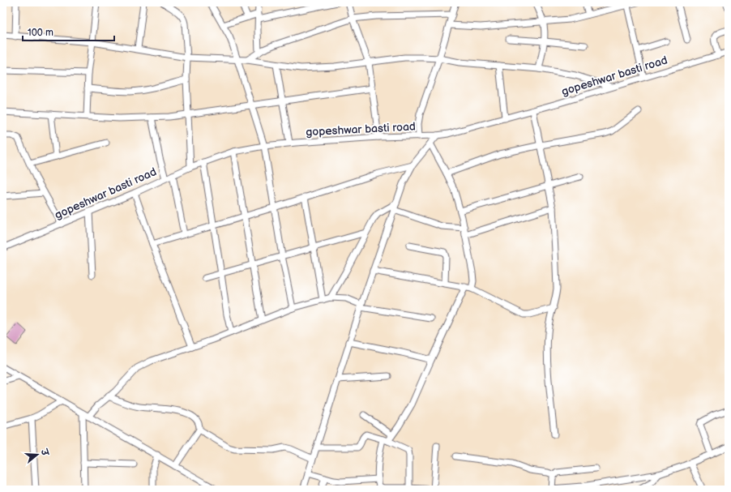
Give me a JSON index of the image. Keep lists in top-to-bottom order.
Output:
{
  "streets": {
    "street": ["gopeshwar basti road"]
  },
  "scale_bar": "100 m",
  "north": "right"
}
